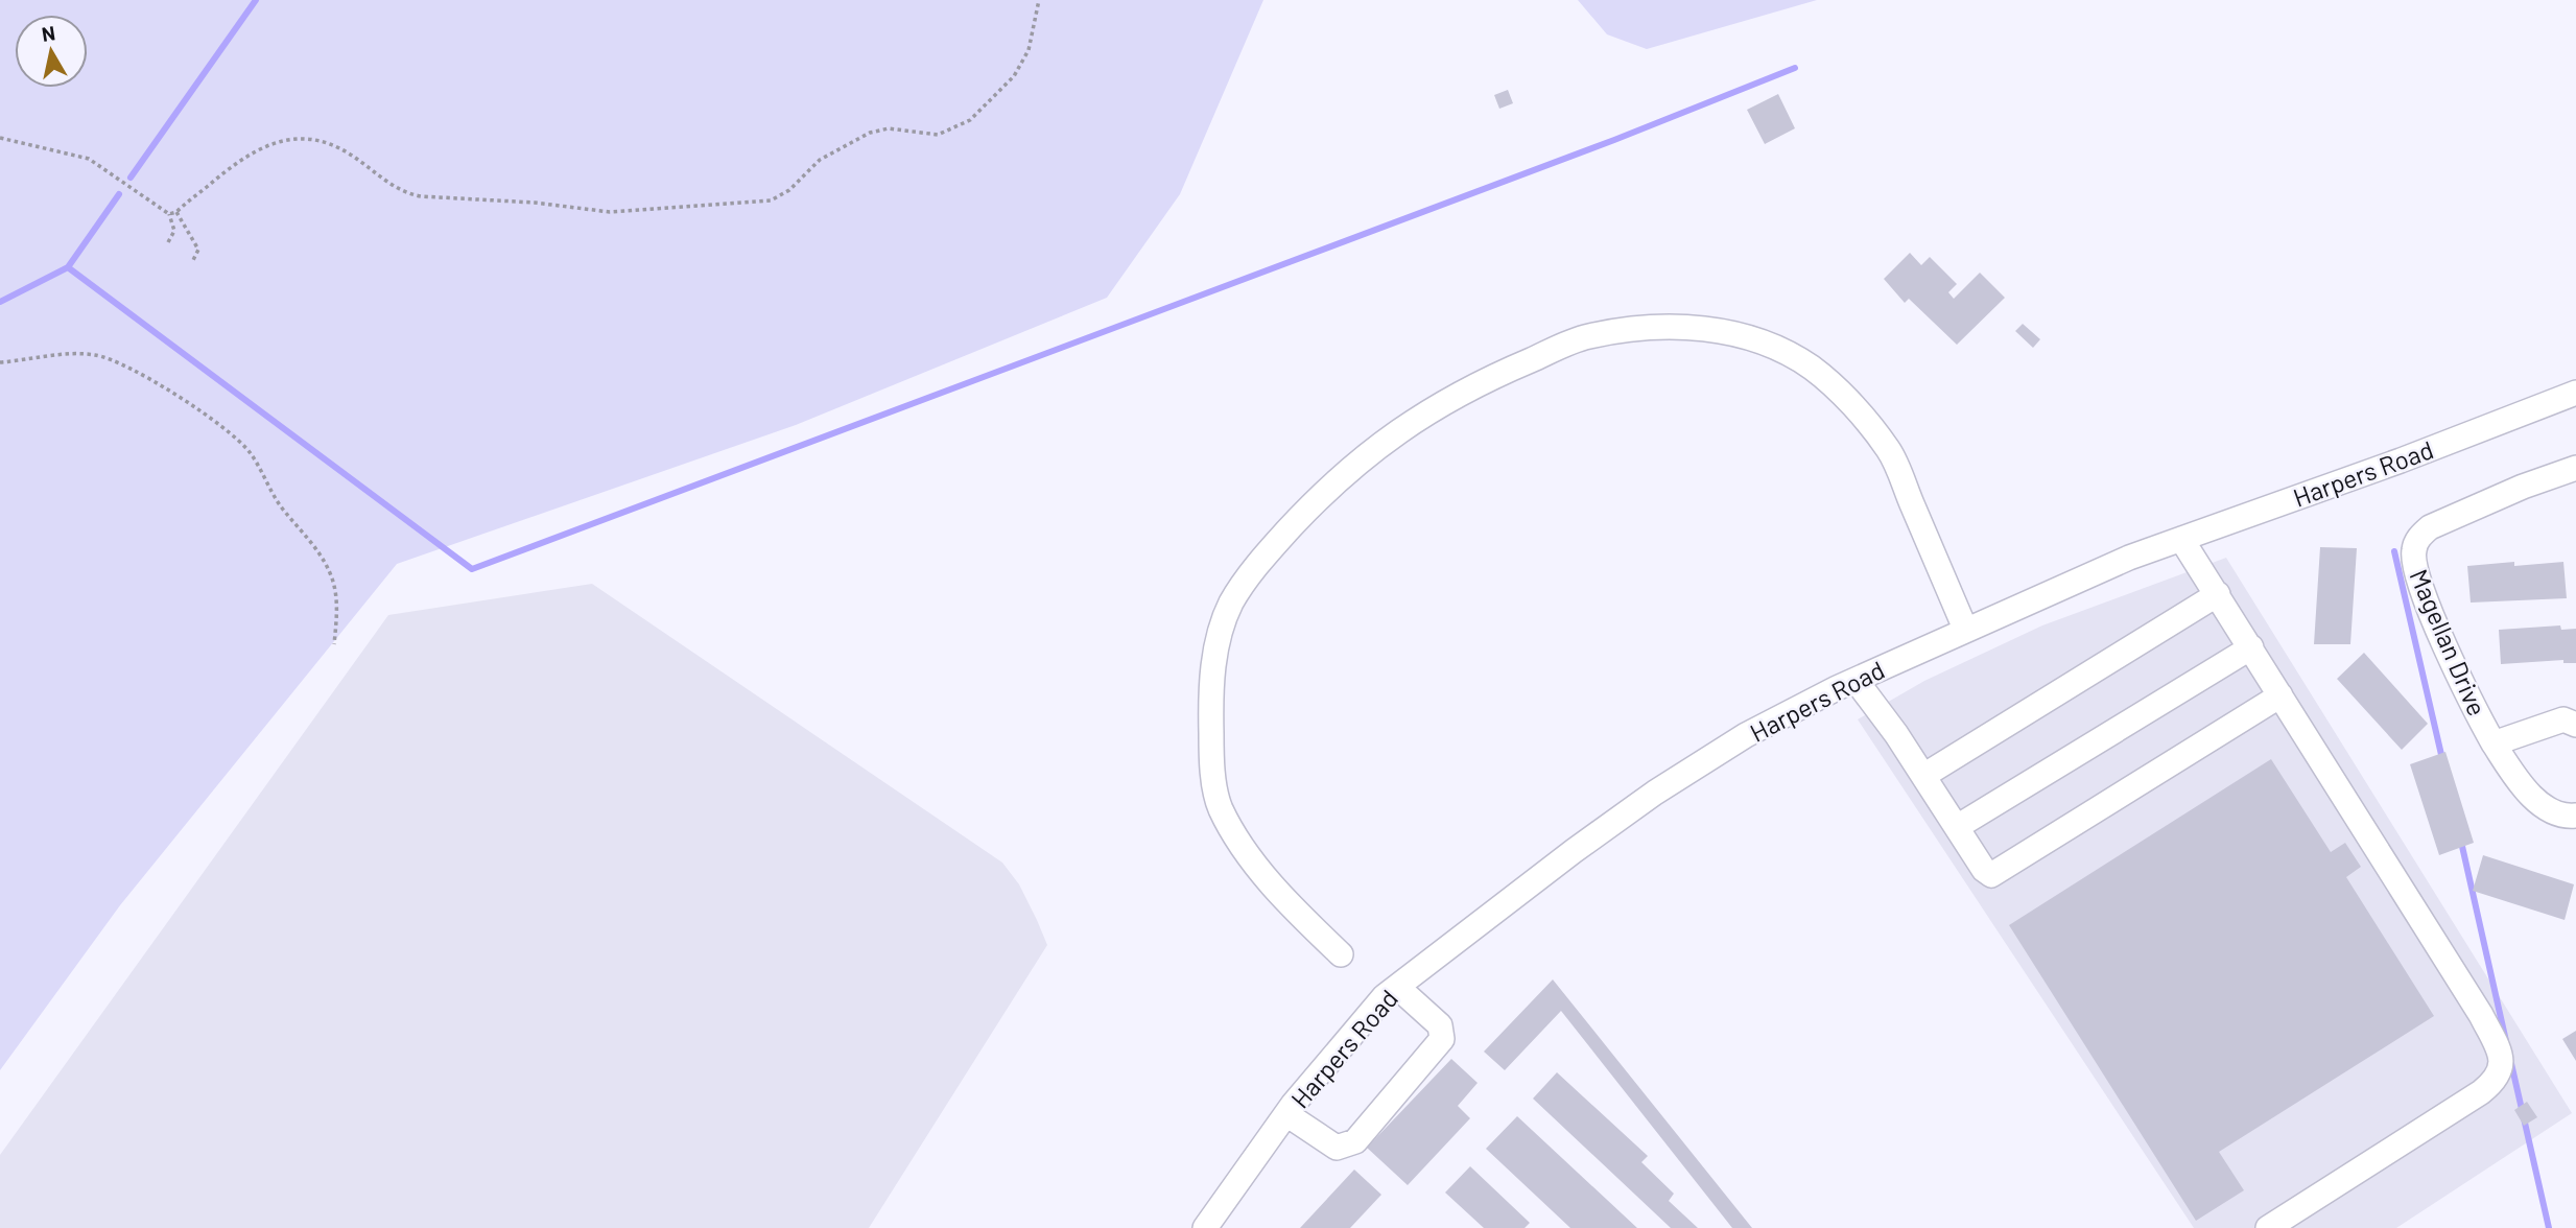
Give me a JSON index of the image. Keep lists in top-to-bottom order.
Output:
{
  "streets": {
    "street": ["Harpers Road", "Magellan Drive"]
  },
  "north": "top"
}
